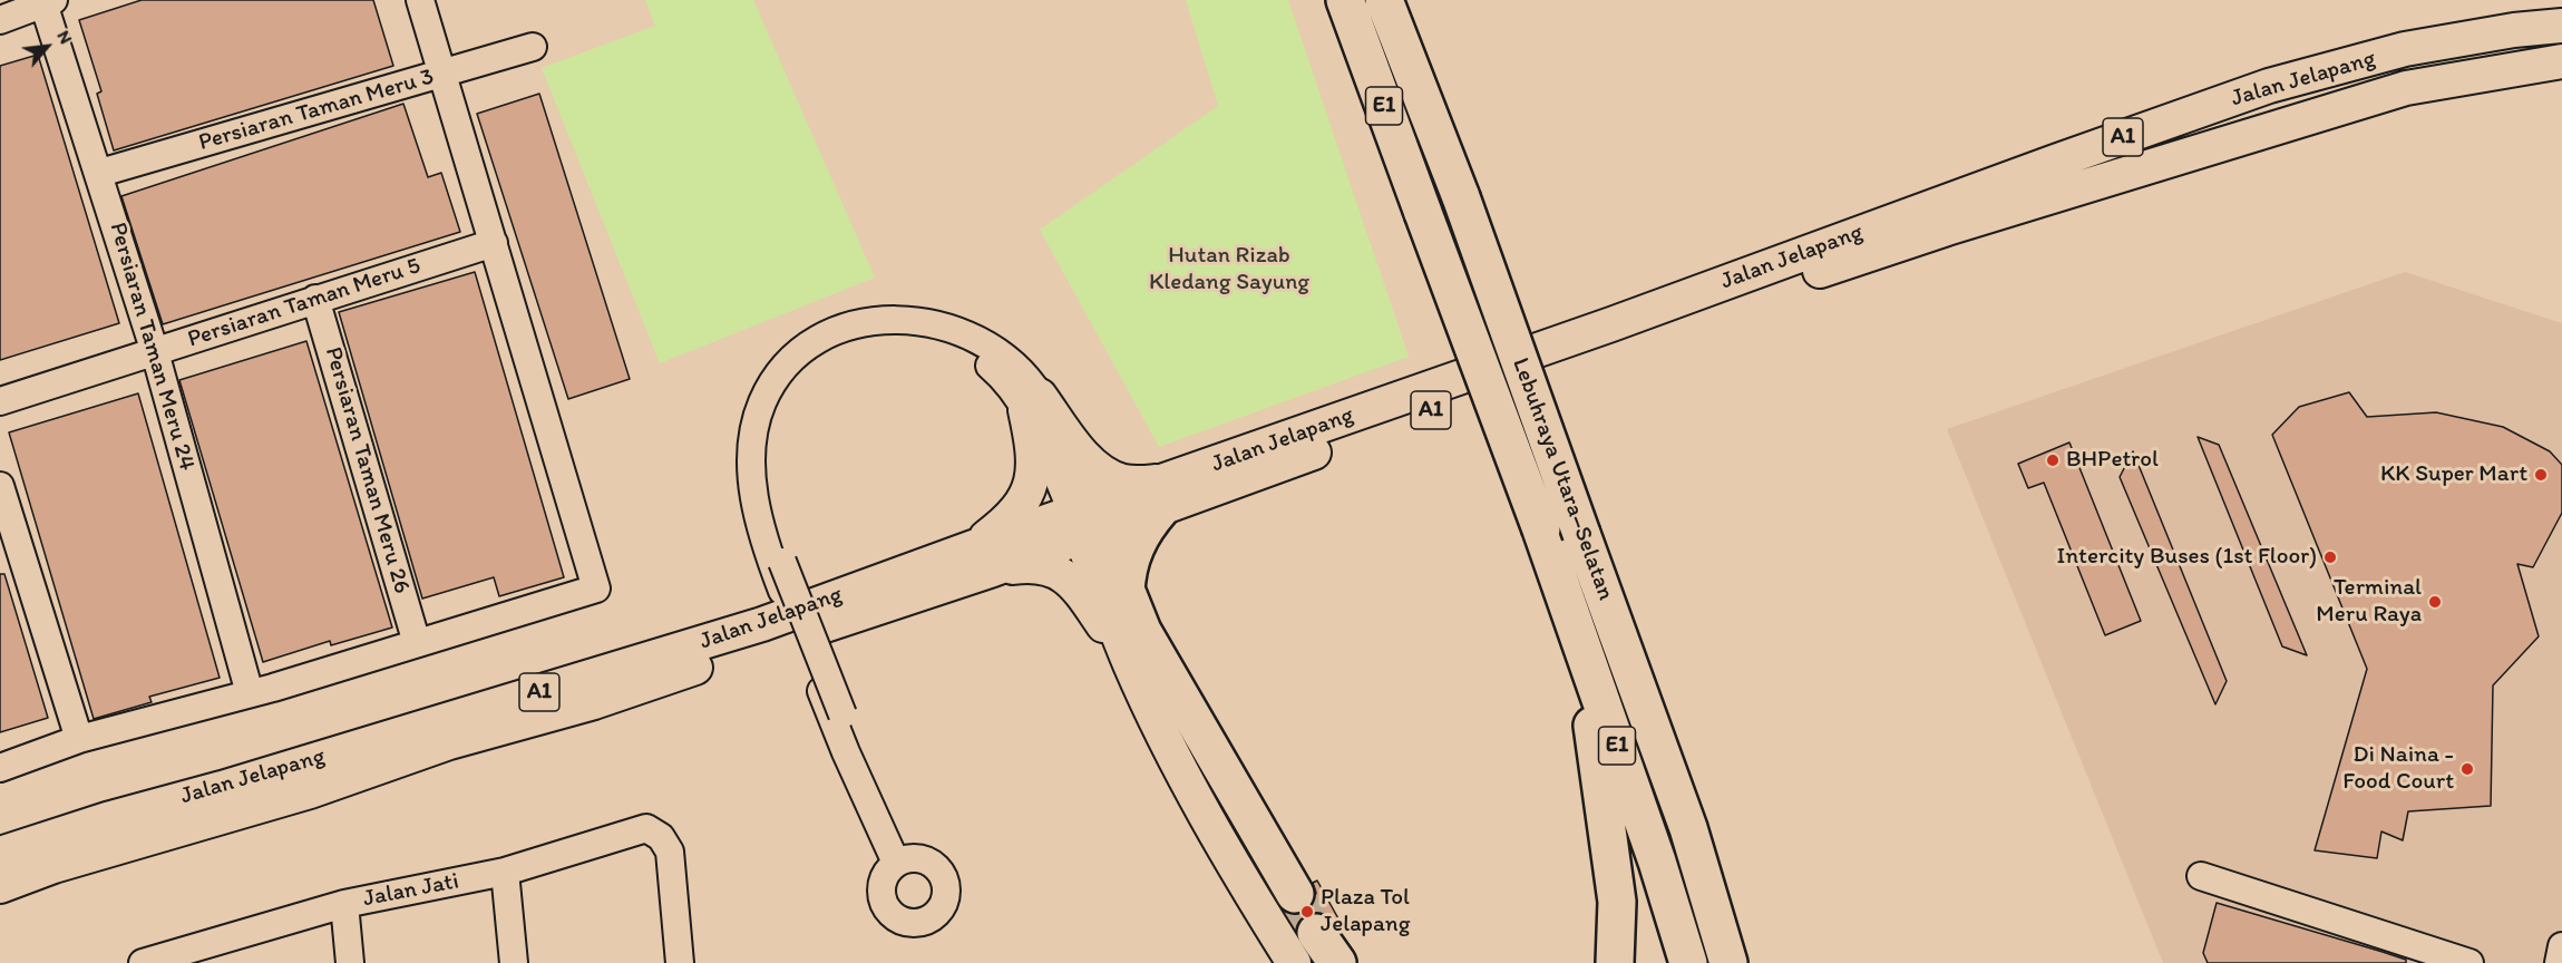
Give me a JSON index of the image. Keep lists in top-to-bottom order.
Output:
{
  "streets": {
    "highway": ["E1", "Lebuhraya Utara–Selatan"],
    "main road": ["Jalan Jelapang", "A1"],
    "street": [
      "Persiaran Taman Meru 3",
      "Persiaran Taman Meru 5",
      "Persiaran Taman Meru 24",
      "Persiaran Taman Meru 26",
      "Jalan Jati"
    ]
  },
  "crossings": [
    ["Persiaran Taman Meru 3", "Persiaran Taman Meru 24"],
    ["Persiaran Taman Meru 5", "Persiaran Taman Meru 24"],
    ["Persiaran Taman Meru 5", "Persiaran Taman Meru 26"]
  ],
  "parks": ["Hutan Rizab Kledang Sayung"],
  "places": [
    "BHPetrol",
    "KK Super Mart",
    "Intercity Buses (1st Floor)",
    "Terminal Meru Raya",
    "Di Naina - Food Court",
    "Plaza Tol Jelapang"
  ],
  "north": "top right"
}
